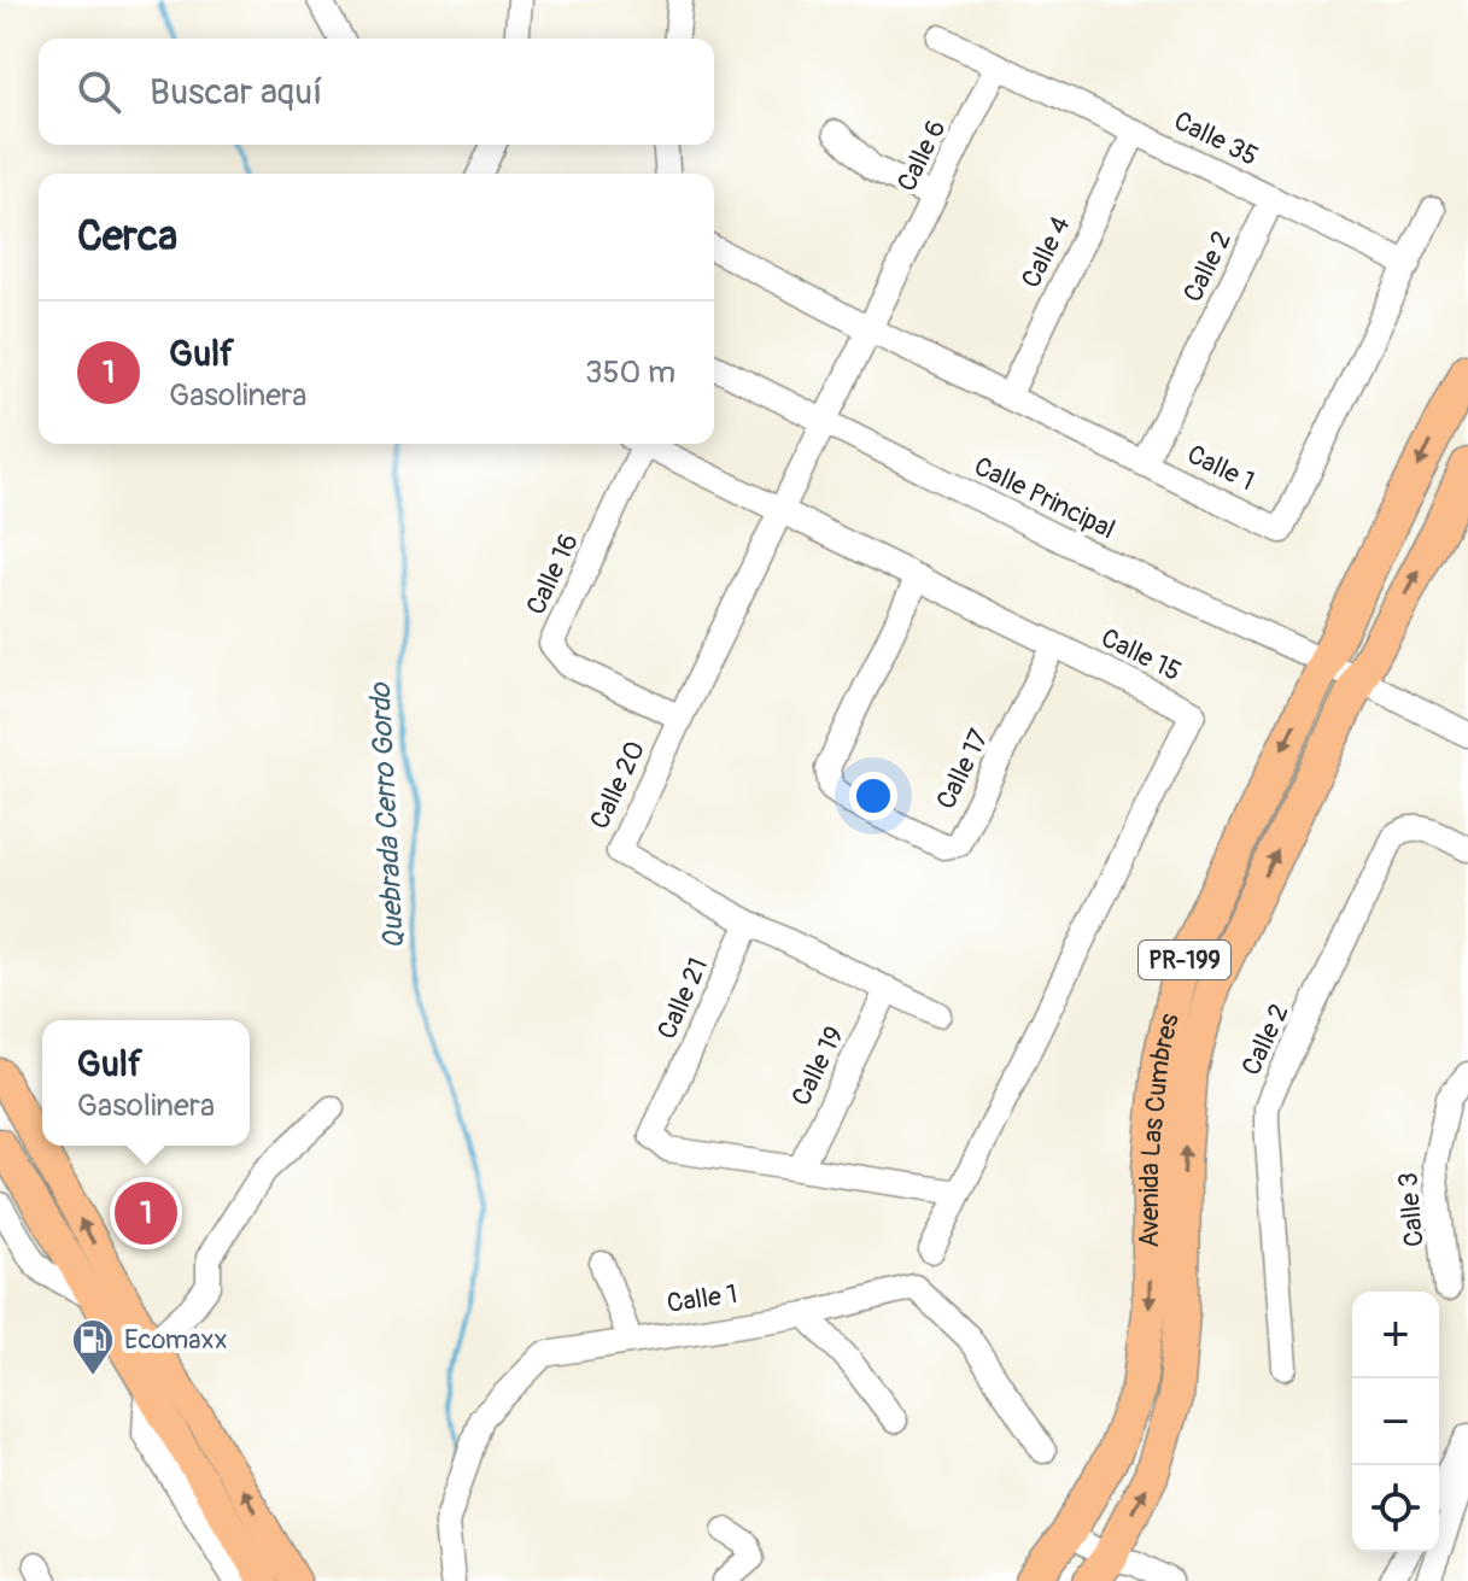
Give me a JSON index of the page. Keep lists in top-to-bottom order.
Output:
{
  "streets": {
    "highway": ["PR-199", "Avenida Las Cumbres"],
    "street": [
      "Calle 35",
      "Calle 6",
      "Calle 4",
      "Calle 2",
      "Calle 1",
      "Calle Principal",
      "Calle 16",
      "Calle 15",
      "Calle 17",
      "Calle 20",
      "Calle 21",
      "Calle 19",
      "Calle 3"
    ]
  },
  "crossings": [
    ["Calle 35", "Calle 6"],
    ["Calle 35", "Calle 4"],
    ["Calle 35", "Calle 2"],
    ["Calle 35", "Calle 1"],
    ["Calle 6", "Calle 1"],
    ["Calle 4", "Calle 1"],
    ["Calle 2", "Calle 1"],
    ["Calle Principal", "Calle 20"],
    ["Calle Principal", "Avenida Las Cumbres"],
    ["Calle 16", "Calle 20"],
    ["Calle 15", "Calle 17"],
    ["Calle 15", "Calle 20"],
    ["Calle 20", "Calle 21"],
    ["Calle 20", "Calle 19"],
    ["Calle 21", "Calle 19"]
  ],
  "water": ["Quebrada Cerro Gordo"],
  "places": {
    "fuel station": ["Ecomaxx"]
  },
  "page": {
    "search": "Buscar aquí",
    "heading": "Cerca",
    "list": [
      {
        "mark": "1",
        "name": "Gulf",
        "note": "Gasolinera",
        "value": "350 m"
      }
    ],
    "popup": ["Gulf", "Gasolinera"],
    "pins": "1",
    "map_buttons": ["+", "−"]
  }
}
